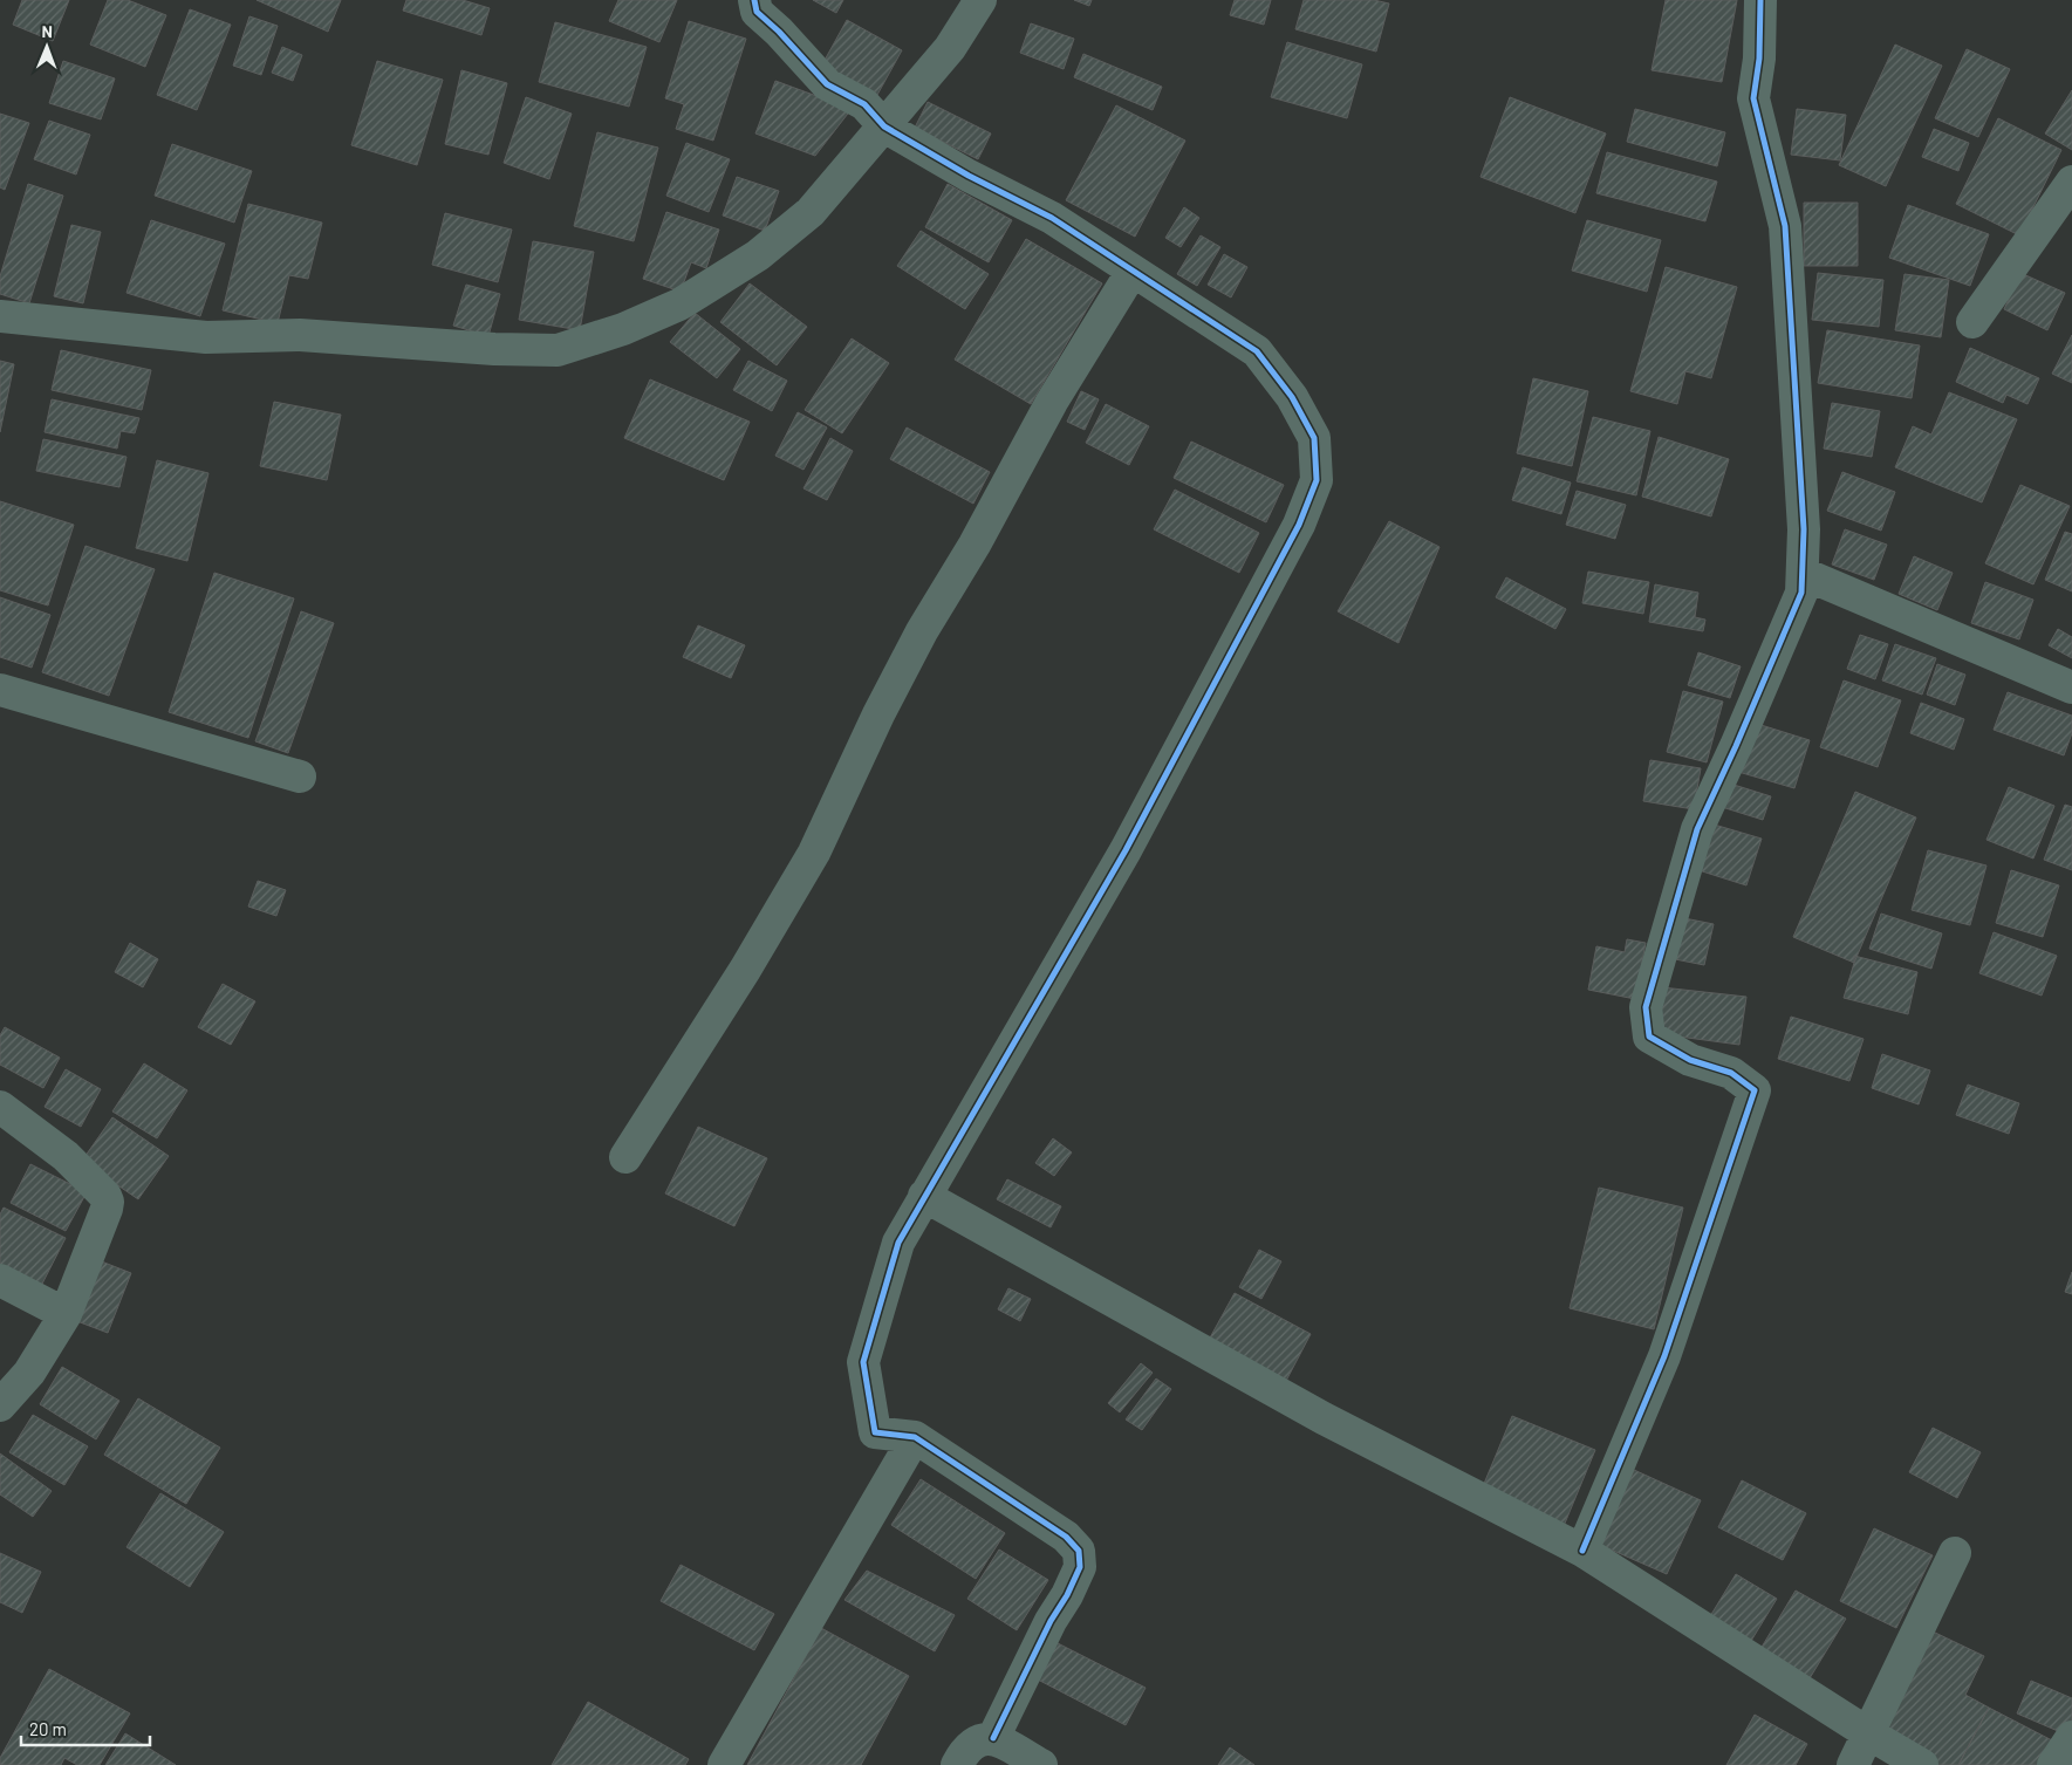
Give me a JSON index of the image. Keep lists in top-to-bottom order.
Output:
{
  "scale_bar": "20 m",
  "north": "top"
}
